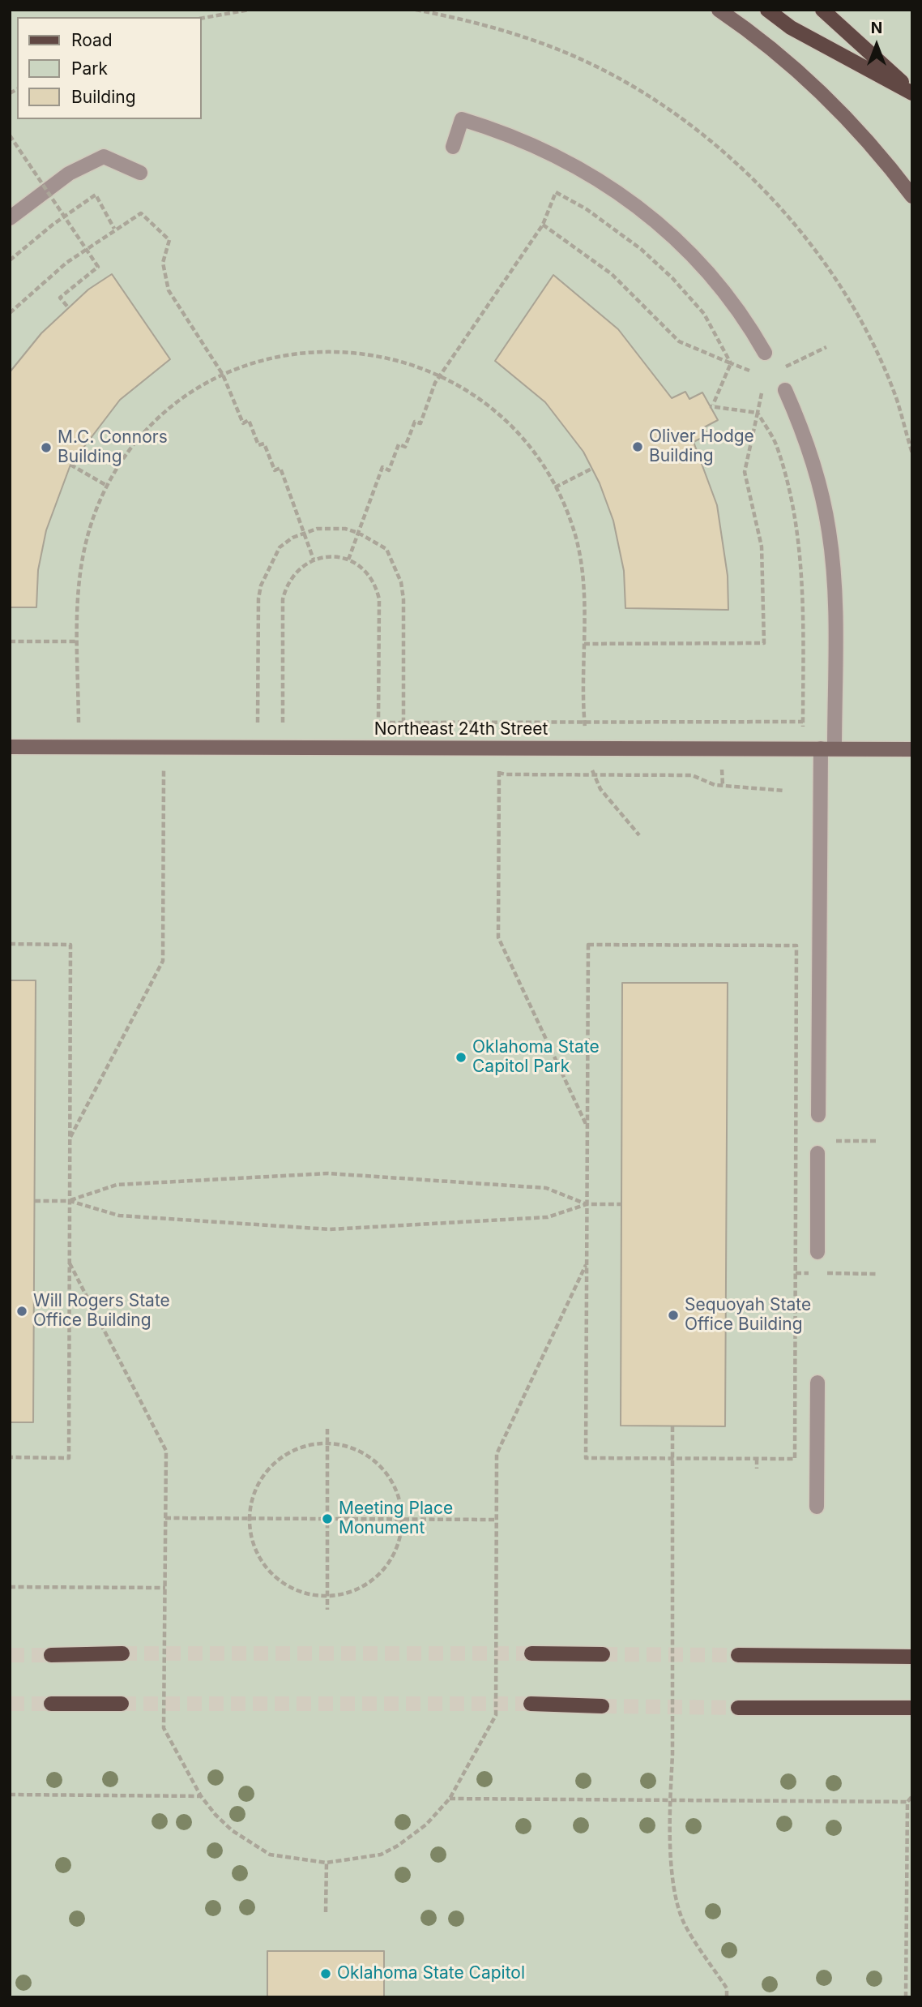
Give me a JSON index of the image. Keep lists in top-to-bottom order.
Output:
{
  "streets": {
    "street": ["Northeast 24th Street"]
  },
  "places": [
    "Oliver Hodge Building",
    "M.C. Connors Building",
    "Oklahoma State Capitol Park",
    "Will Rogers State Office Building",
    "Sequoyah State Office Building",
    "Meeting Place Monument",
    "Oklahoma State Capitol"
  ],
  "legend": ["Road", "Park", "Building"],
  "north": "top"
}
